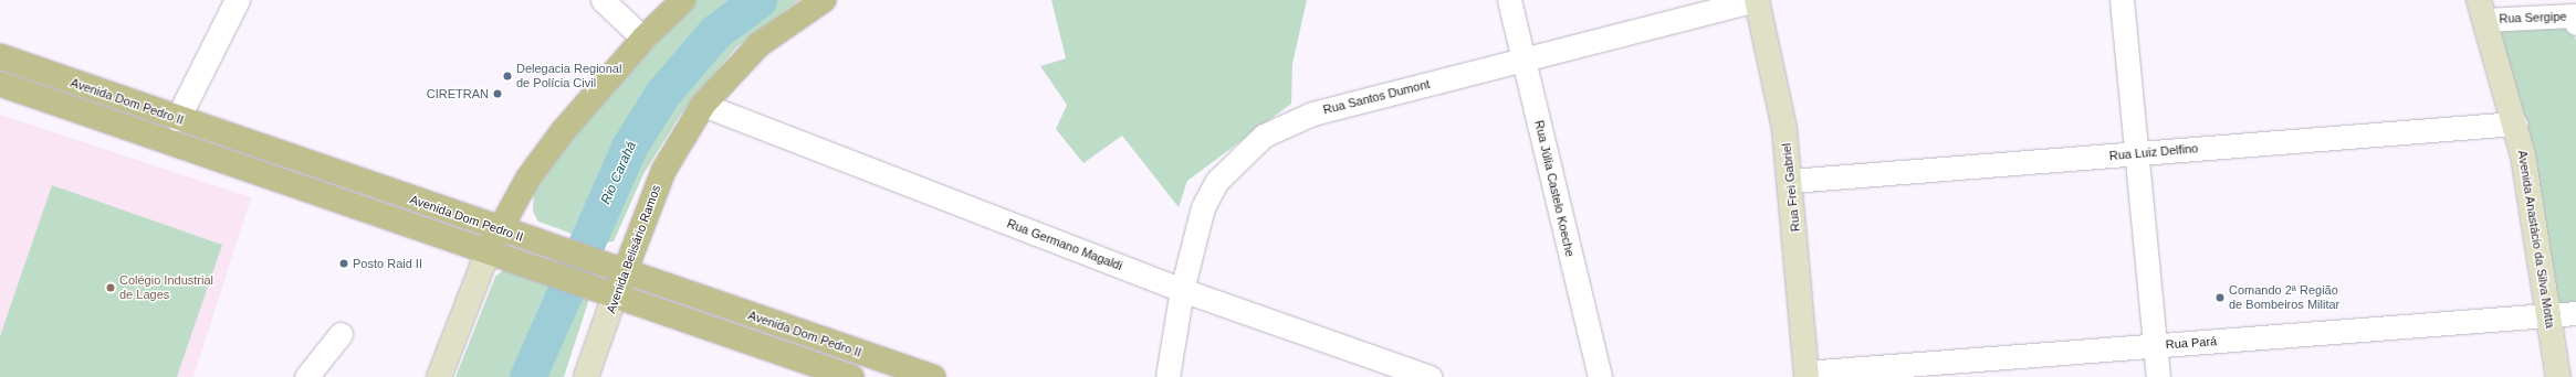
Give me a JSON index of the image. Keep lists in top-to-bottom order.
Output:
{
  "streets": {
    "main road": [
      "Avenida Dom Pedro II",
      "Rua Frei Gabriel",
      "Avenida Anastácio da Silva Motta",
      "Avenida Belisário Ramos"
    ],
    "street": [
      "Rua Sergipe",
      "Rua Santos Dumont",
      "Rua Luiz Delfino",
      "Rua Júlia Castelo Koeche",
      "Rua Germano Magaldi",
      "Rua Pará"
    ]
  },
  "crossings": [
    ["Rua Sergipe", "Avenida Anastácio da Silva Motta"],
    ["Rua Santos Dumont", "Rua Frei Gabriel"],
    ["Rua Santos Dumont", "Rua Júlia Castelo Koeche"],
    ["Rua Santos Dumont", "Rua Germano Magaldi"],
    ["Avenida Dom Pedro II", "Avenida Belisário Ramos"],
    ["Rua Luiz Delfino", "Rua Frei Gabriel"],
    ["Rua Luiz Delfino", "Avenida Anastácio da Silva Motta"],
    ["Rua Frei Gabriel", "Rua Pará"],
    ["Avenida Anastácio da Silva Motta", "Rua Pará"],
    ["Rua Germano Magaldi", "Avenida Belisário Ramos"]
  ],
  "water": ["Rio Carahá"],
  "places": [
    "Delegacia Regional de Polícia Civil",
    "CIRETRAN",
    "Posto Raid II",
    "Colégio Industrial de Lages",
    "Comando 2ª Região de Bombeiros Militar"
  ]
}
